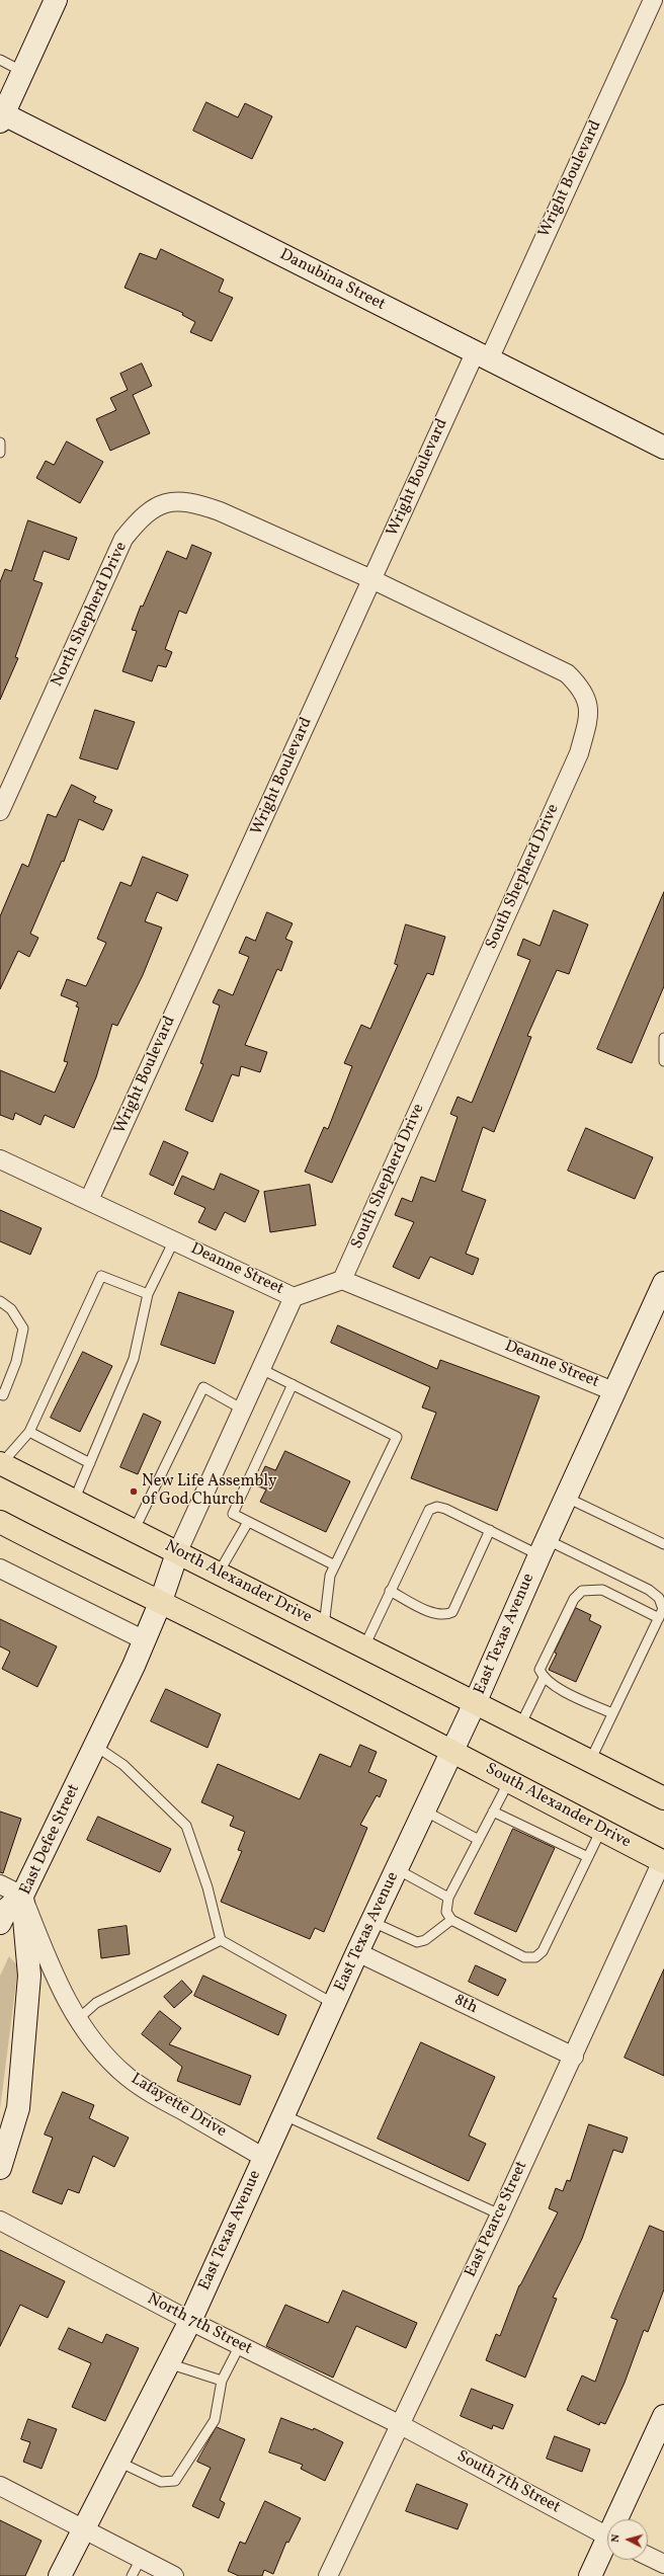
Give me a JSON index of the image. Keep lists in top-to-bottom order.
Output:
{
  "streets": {
    "main road": [
      "Danubina Street",
      "North Alexander Drive",
      "East Texas Avenue",
      "South Alexander Drive",
      "East Defee Street"
    ],
    "street": [
      "Wright Boulevard",
      "North Shepherd Drive",
      "South Shepherd Drive",
      "Deanne Street",
      "8th",
      "Lafayette Drive",
      "East Pearce Street",
      "North 7th Street",
      "South 7th Street"
    ]
  },
  "crossings": [
    ["Wright Boulevard", "Danubina Street"],
    ["Wright Boulevard", "North Shepherd Drive"],
    ["Wright Boulevard", "South Shepherd Drive"],
    ["Wright Boulevard", "Deanne Street"],
    ["North Shepherd Drive", "South Shepherd Drive"],
    ["South Shepherd Drive", "Deanne Street"],
    ["Deanne Street", "East Texas Avenue"],
    ["North Alexander Drive", "East Texas Avenue"],
    ["North Alexander Drive", "East Defee Street"],
    ["East Texas Avenue", "South Alexander Drive"],
    ["East Texas Avenue", "8th"],
    ["East Texas Avenue", "Lafayette Drive"],
    ["East Texas Avenue", "North 7th Street"],
    ["South Alexander Drive", "East Pearce Street"],
    ["East Defee Street", "Lafayette Drive"],
    ["8th", "East Pearce Street"],
    ["East Pearce Street", "North 7th Street"],
    ["East Pearce Street", "South 7th Street"],
    ["North 7th Street", "South 7th Street"]
  ],
  "places": ["New Life Assembly of God Church"],
  "north": "left"
}
